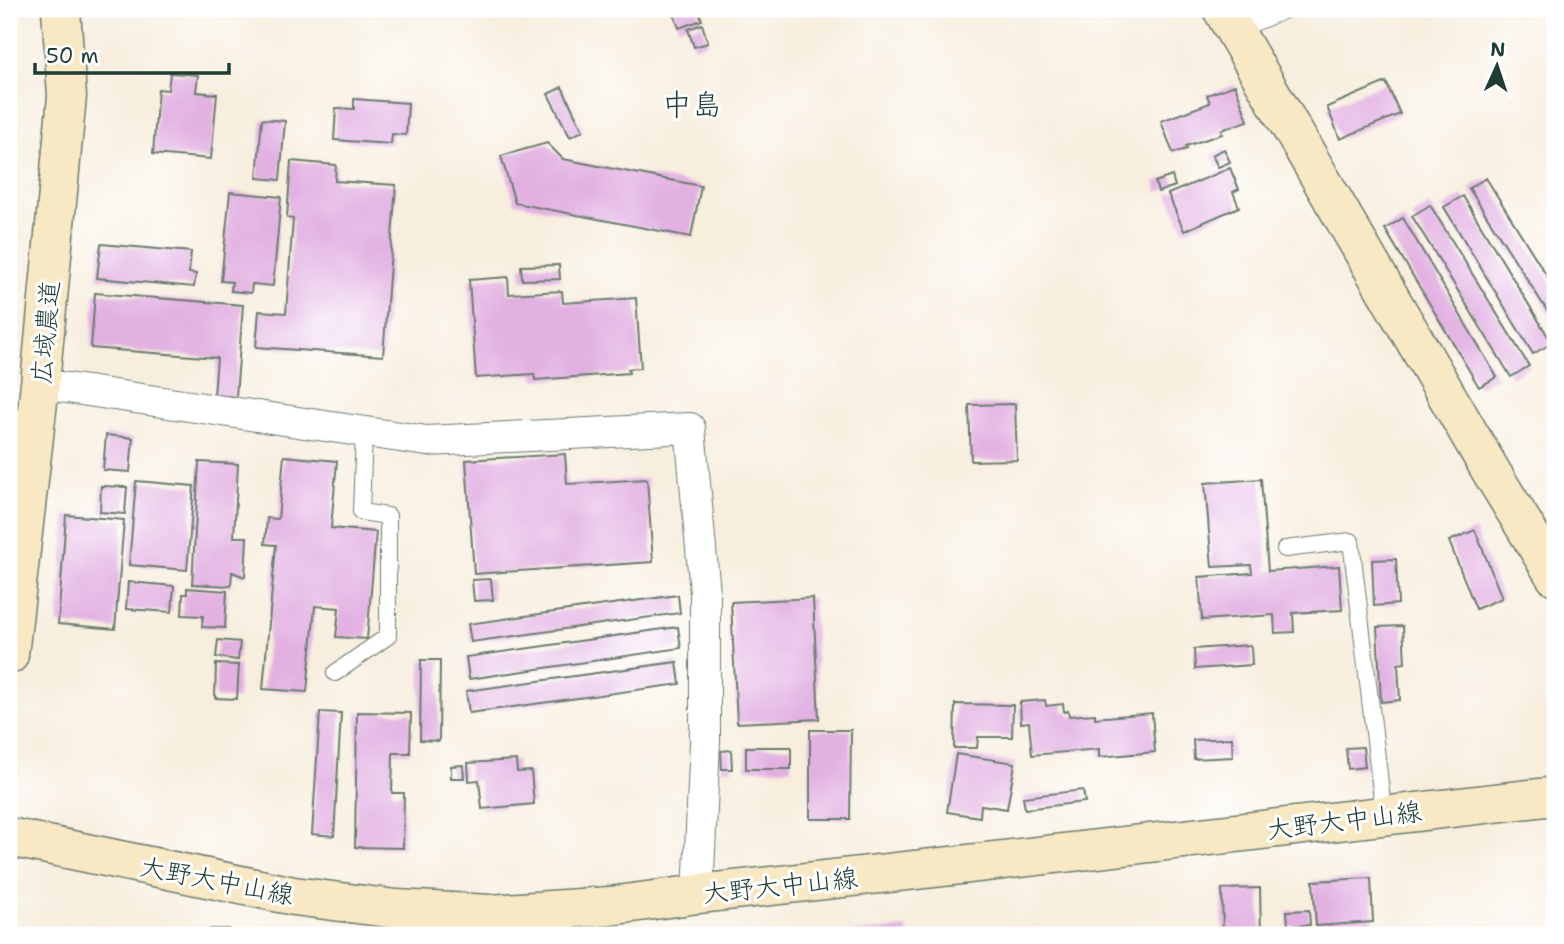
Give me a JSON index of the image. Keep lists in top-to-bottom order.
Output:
{
  "streets": {
    "main road": ["広域農道", "大野大中山線"]
  },
  "districts": ["中島"],
  "scale_bar": "50 m",
  "north": "top"
}
